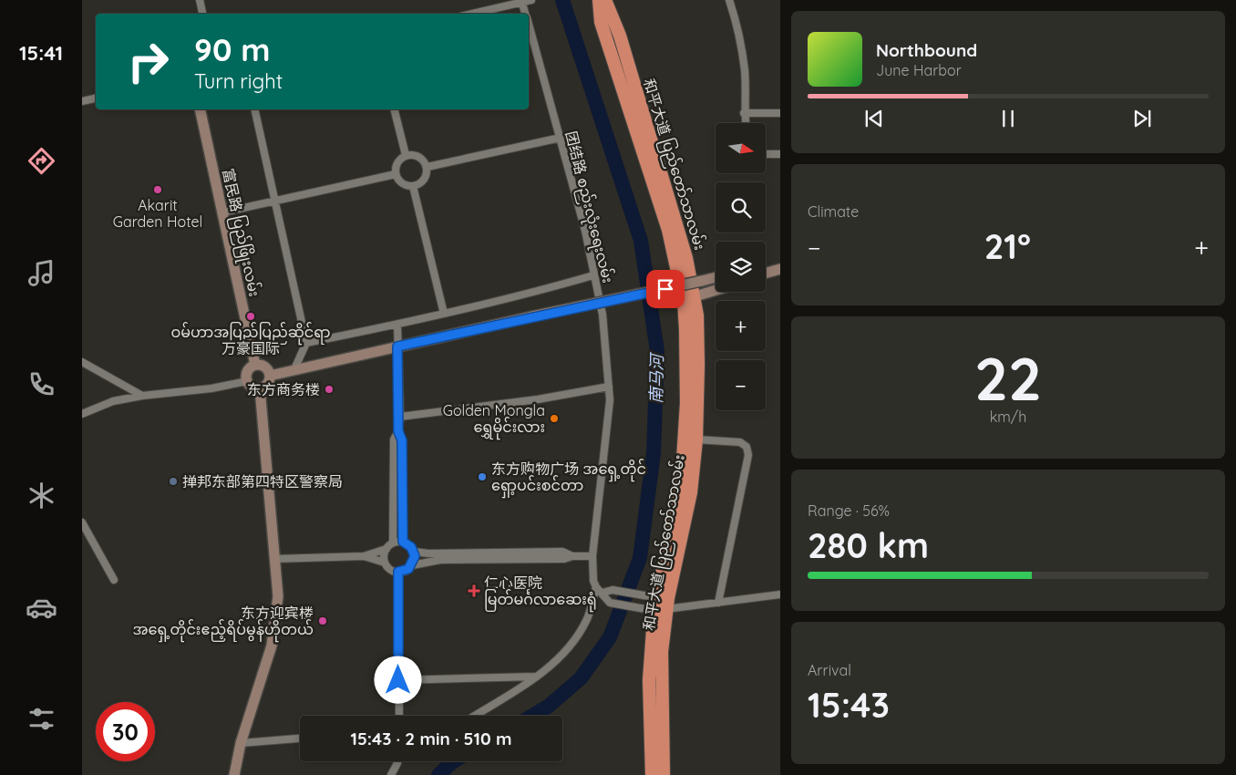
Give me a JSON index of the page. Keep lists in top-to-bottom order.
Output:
{
  "streets": {
    "highway": ["和平大道 ပြည်တော်သာလမ်း"],
    "street": ["团结路 စည်းလုံးရေးလမ်း", "富民路 ပြည်ဖြိုးလမ်း"]
  },
  "water": ["南马河"],
  "places": {
    "other": [
      "Akarit Garden Hotel",
      "ဝမ်ဟာအပြည်ပြည်ဆိုင်ရာ 万豪国际",
      "东方商务楼",
      "Golden Mongla ရွှေမိုင်းလား",
      "东方购物广场 အရှေ့တိုင် ရှော့ပင်းစင်တာ",
      "掸邦东部第四特区警察局",
      "东方迎宾楼 အရှေ့တိုင်းဧည့်ရိပ်မွန်ဟိုတယ်"
    ],
    "health": ["仁心医院 မြတ်မင်္ဂလာဆေးရုံ"]
  },
  "north": "right",
  "page": {
    "tabs": "15:41",
    "turn": ["90 m", "Turn right"],
    "song": ["Northbound", "June Harbor"],
    "map_buttons": ["+", "−"],
    "tile": [
      "Climate",
      ["22", "km/h"],
      ["Range · 56%", "280 km"],
      ["Arrival", "15:43"]
    ],
    "heat": ["−", "21°", "+"],
    "limit": "30",
    "trip": "15:43 · 2 min · 510 m"
  }
}
